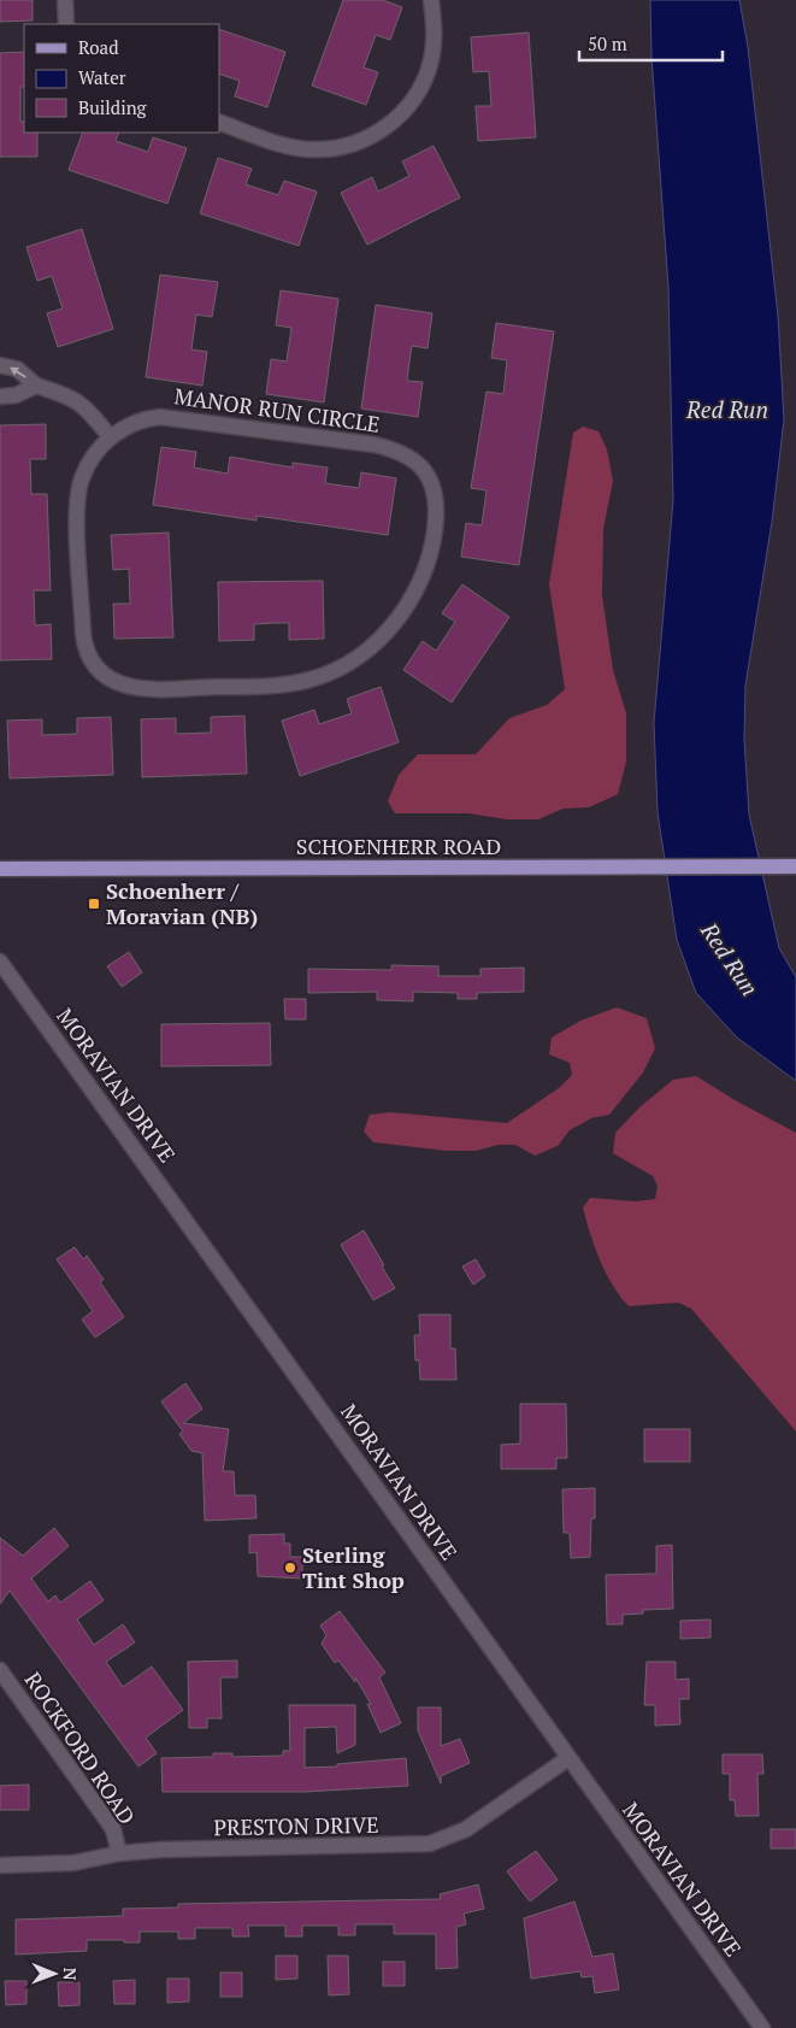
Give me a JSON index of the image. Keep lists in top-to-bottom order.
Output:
{
  "streets": {
    "main road": ["SCHOENHERR ROAD"],
    "street": [
      "MANOR RUN CIRCLE",
      "MORAVIAN DRIVE",
      "ROCKFORD ROAD",
      "PRESTON DRIVE"
    ]
  },
  "crossings": [
    ["MORAVIAN DRIVE", "PRESTON DRIVE"],
    ["ROCKFORD ROAD", "PRESTON DRIVE"]
  ],
  "water": ["Red Run"],
  "places": {
    "transit": ["Schoenherr / Moravian (NB)"],
    "other": ["Sterling Tint Shop"]
  },
  "legend": ["Road", "Water", "Building"],
  "scale_bar": "50 m",
  "north": "right"
}
